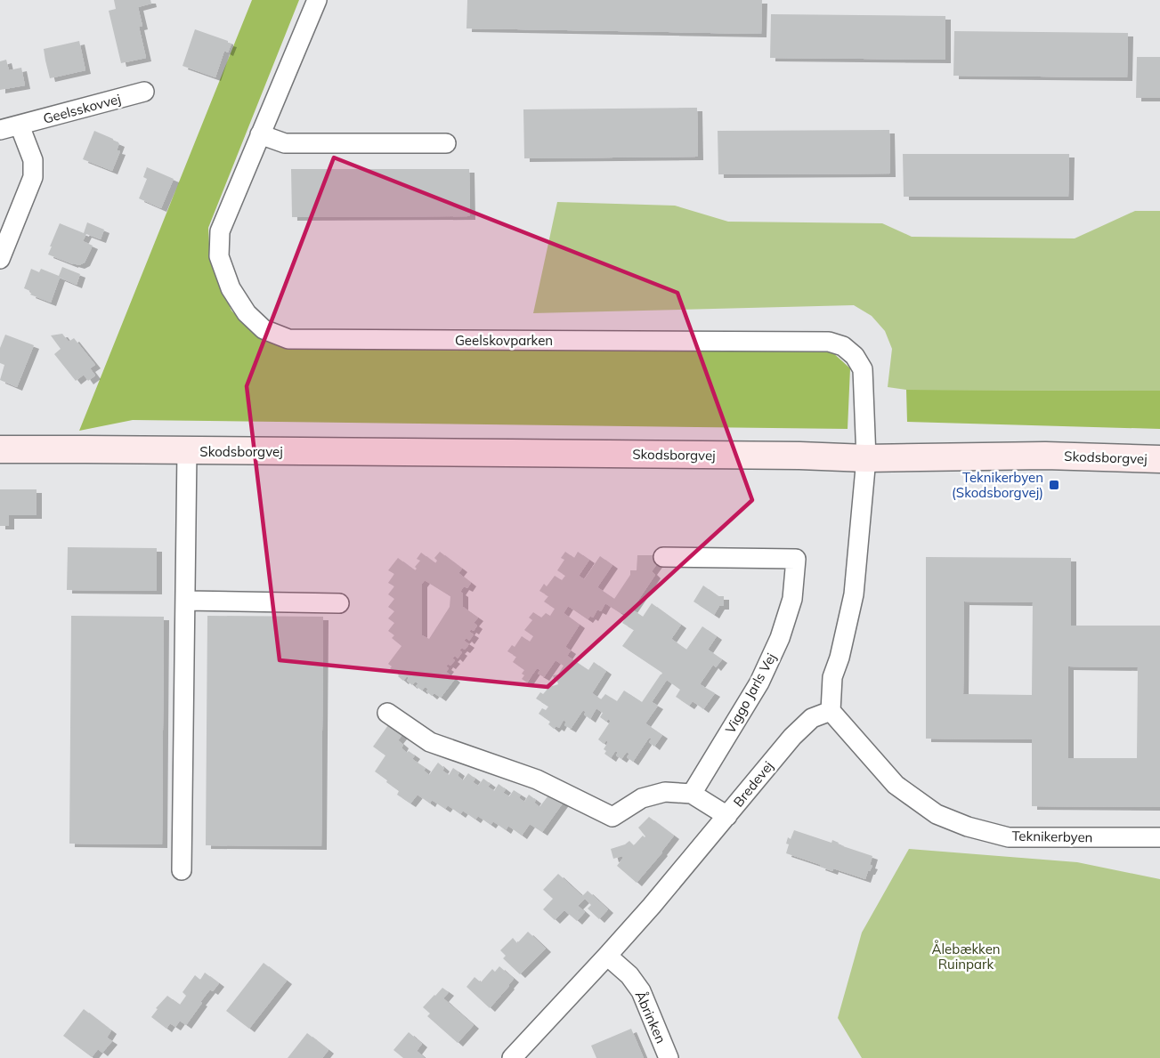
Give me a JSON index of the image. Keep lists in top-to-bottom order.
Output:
{
  "streets": {
    "street": [
      "Geelsskovvej",
      "Geelskovparken",
      "Skodsborgvej",
      "Viggo Jarls Vej",
      "Bredevej",
      "Teknikerbyen",
      "Åbrinken"
    ]
  },
  "crossings": [
    ["Geelskovparken", "Skodsborgvej"],
    ["Bredevej", "Teknikerbyen"],
    ["Bredevej", "Åbrinken"]
  ],
  "parks": ["Ålebækken Ruinpark"],
  "places": {
    "transit": ["Teknikerbyen (Skodsborgvej)"]
  }
}
